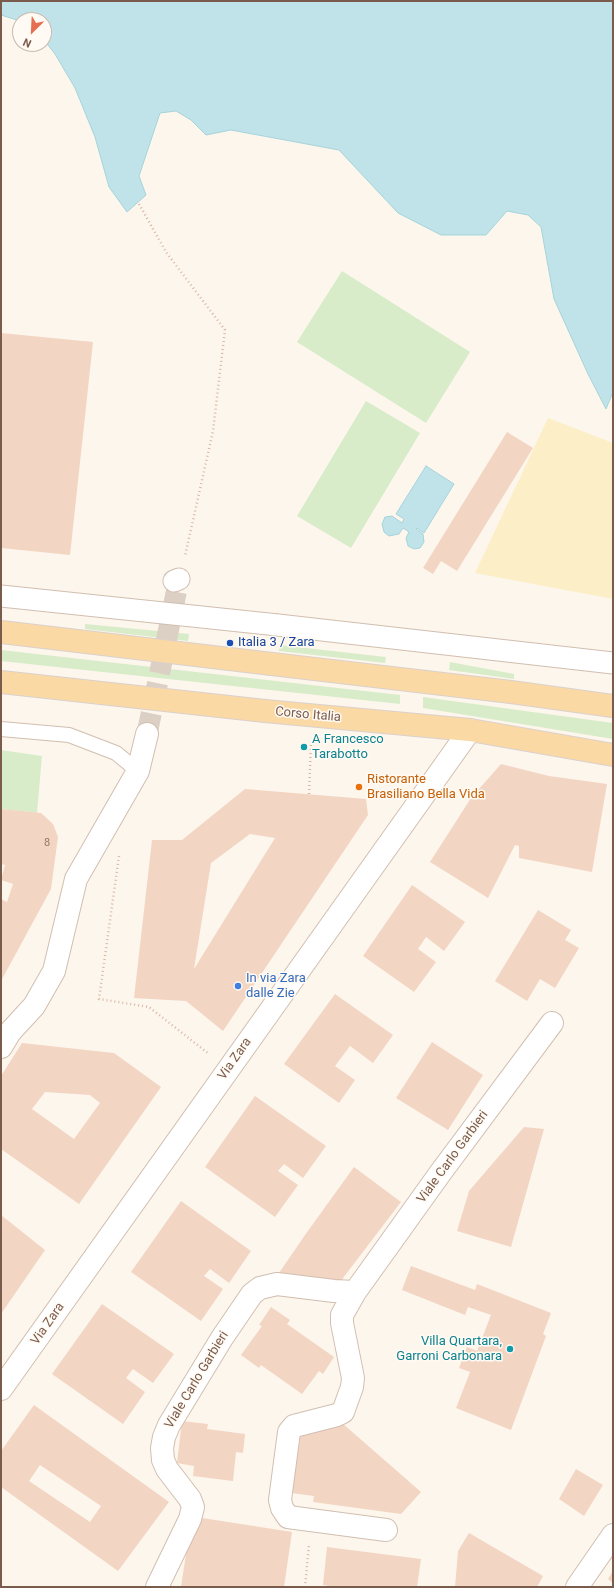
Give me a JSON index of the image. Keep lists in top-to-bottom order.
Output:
{
  "streets": {
    "main road": ["Corso Italia"],
    "street": ["Via Zara", "Viale Carlo Garbieri"]
  },
  "crossings": [
    ["Corso Italia", "Via Zara"]
  ],
  "places": [
    "Italia 3 / Zara",
    "A Francesco Tarabotto",
    "Ristorante Brasiliano Bella Vida",
    "In via Zara dalle Zie",
    "Villa Quartara, Garroni Carbonara"
  ],
  "house_numbers": ["8"],
  "north": "bottom left"
}
